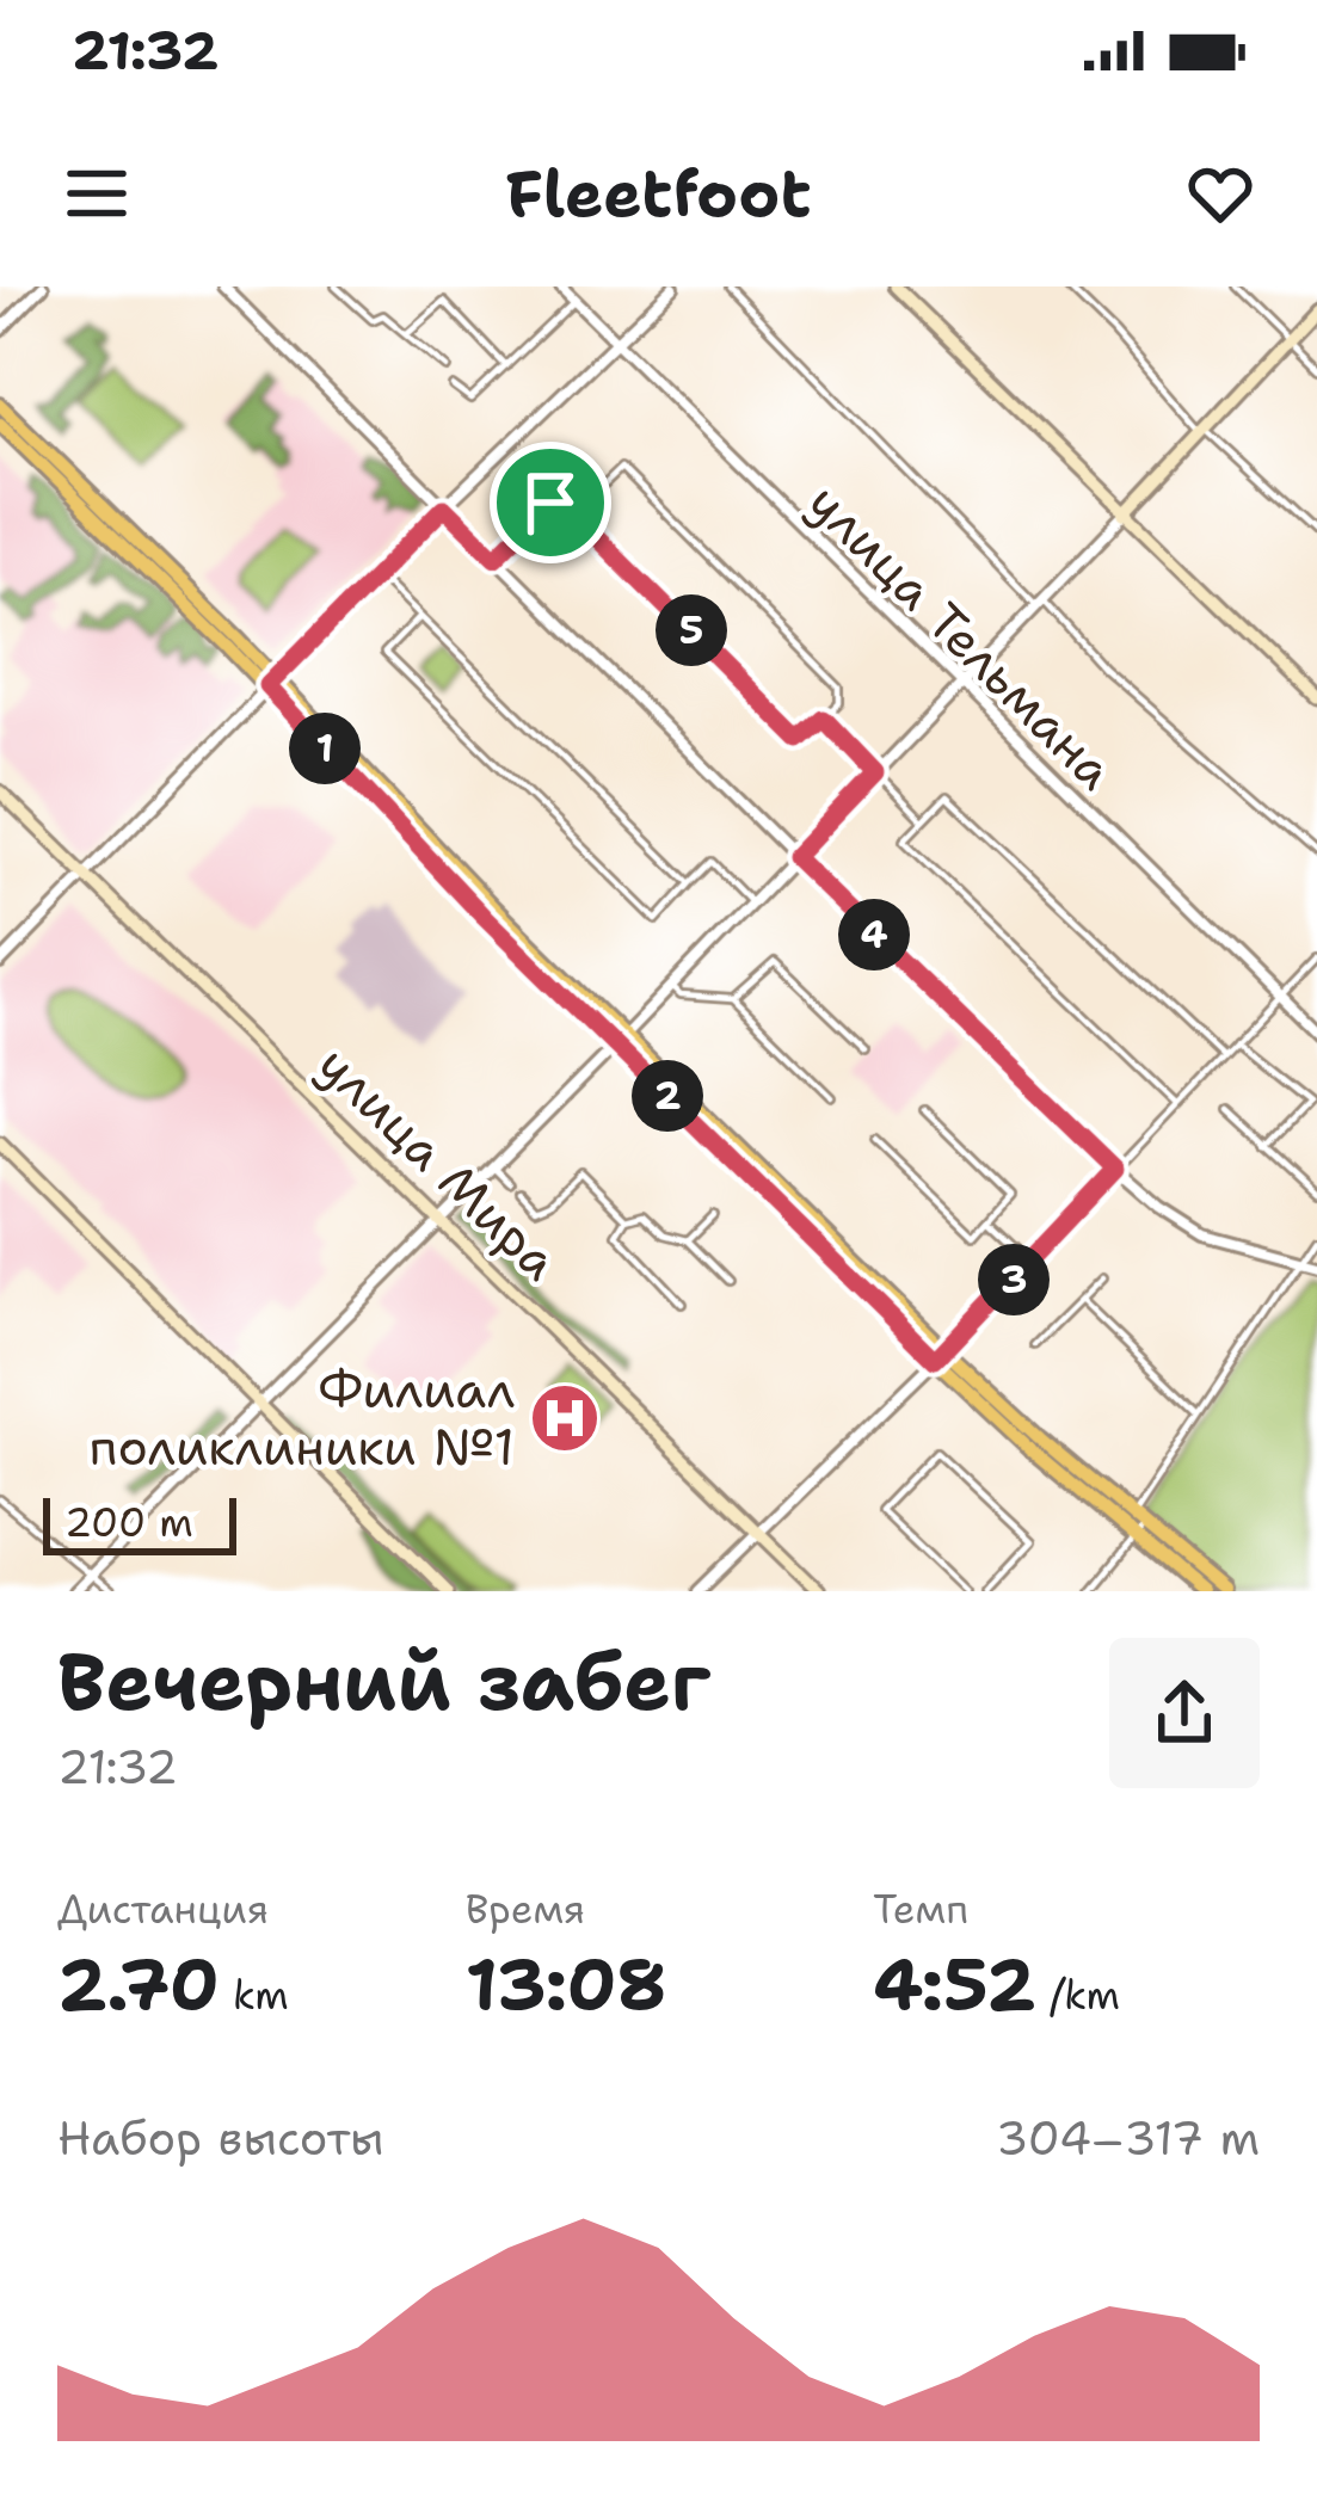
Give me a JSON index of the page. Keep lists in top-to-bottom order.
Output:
{
  "streets": {
    "main road": ["улица Мира"],
    "street": ["улица Тельмана"]
  },
  "places": {
    "hospital": ["Филиал поликлиники №1"]
  },
  "scale_bar": "200 m",
  "page": {
    "status": "21:32",
    "header": "Fleetfoot",
    "pins": [
      "5",
      "1",
      "4",
      "2",
      "3"
    ],
    "scale": "200 m",
    "heading": ["Вечерний забег", "21:32"],
    "stats": [
      ["Дистанция", "2.70 km"],
      ["Время", "13:08"],
      ["Темп", "4:52 /km"]
    ],
    "chart": ["Набор высоты", "304–317 m"]
  }
}
